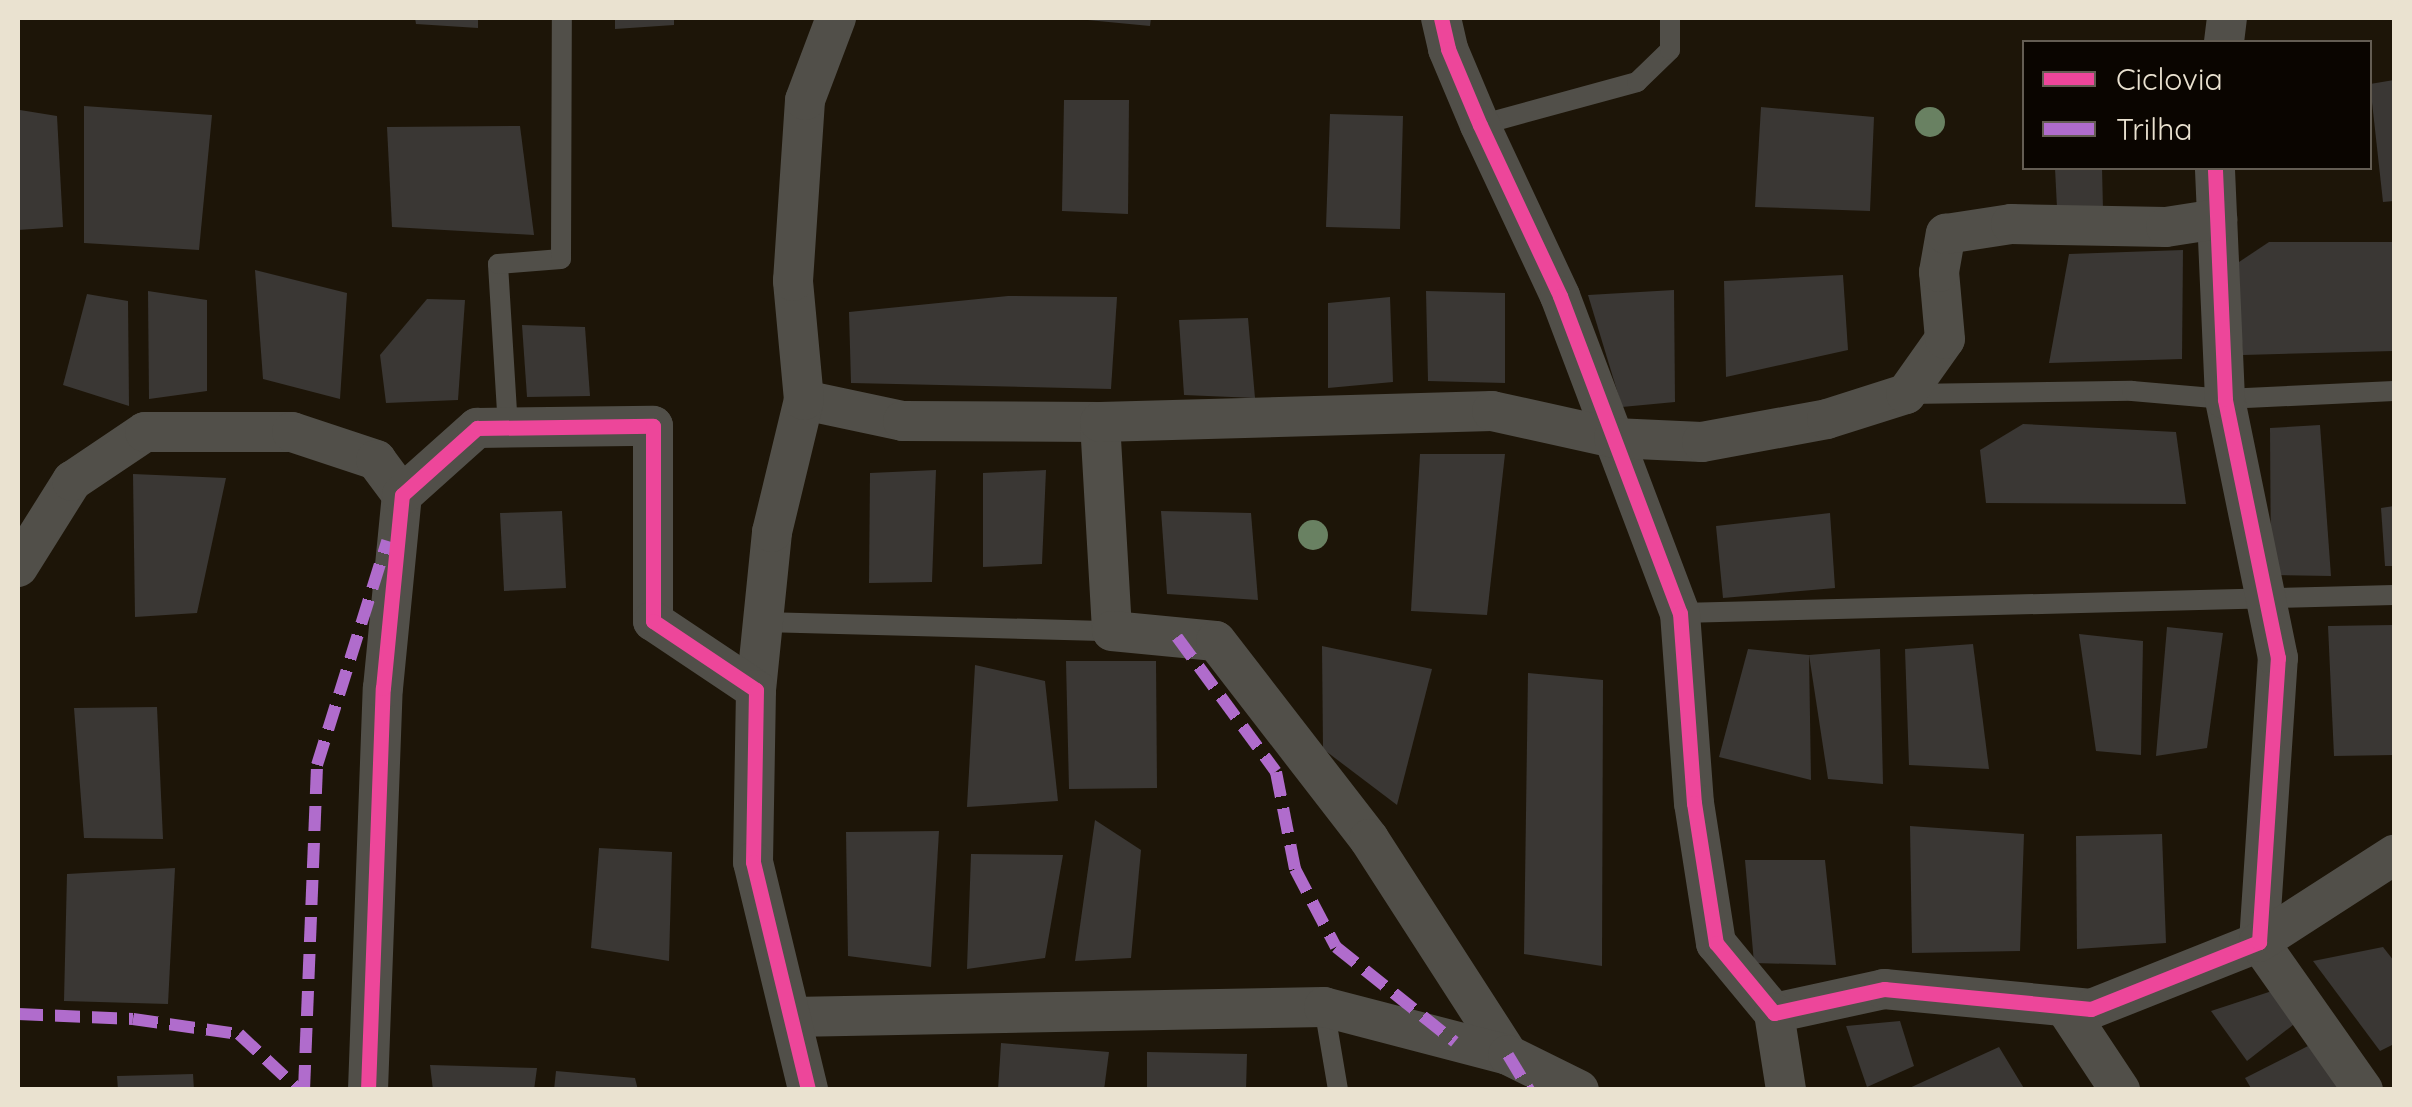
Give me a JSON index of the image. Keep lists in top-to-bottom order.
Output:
{
  "legend": ["Ciclovia", "Trilha"]
}
